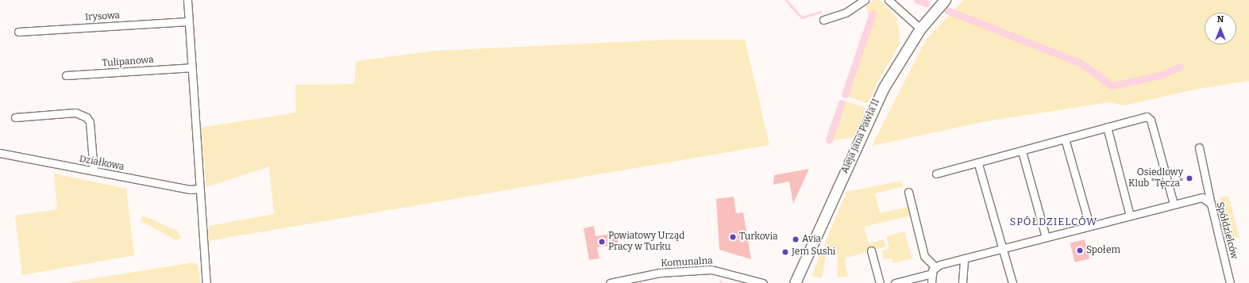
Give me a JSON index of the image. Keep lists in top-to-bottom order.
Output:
{
  "streets": {
    "main road": ["Aleja Jana Pawła II"],
    "street": [
      "Irysowa",
      "Tulipanowa",
      "Działkowa",
      "Spółdzielców",
      "Komunalna"
    ]
  },
  "districts": ["SPÓŁDZIELCÓW"],
  "places": [
    "Osiedlowy Klub \"Tęcza\"",
    "Turkovia",
    "Avia",
    "Powiatowy Urząd Pracy w Turku",
    "Społem",
    "Jem Sushi"
  ],
  "north": "top"
}
